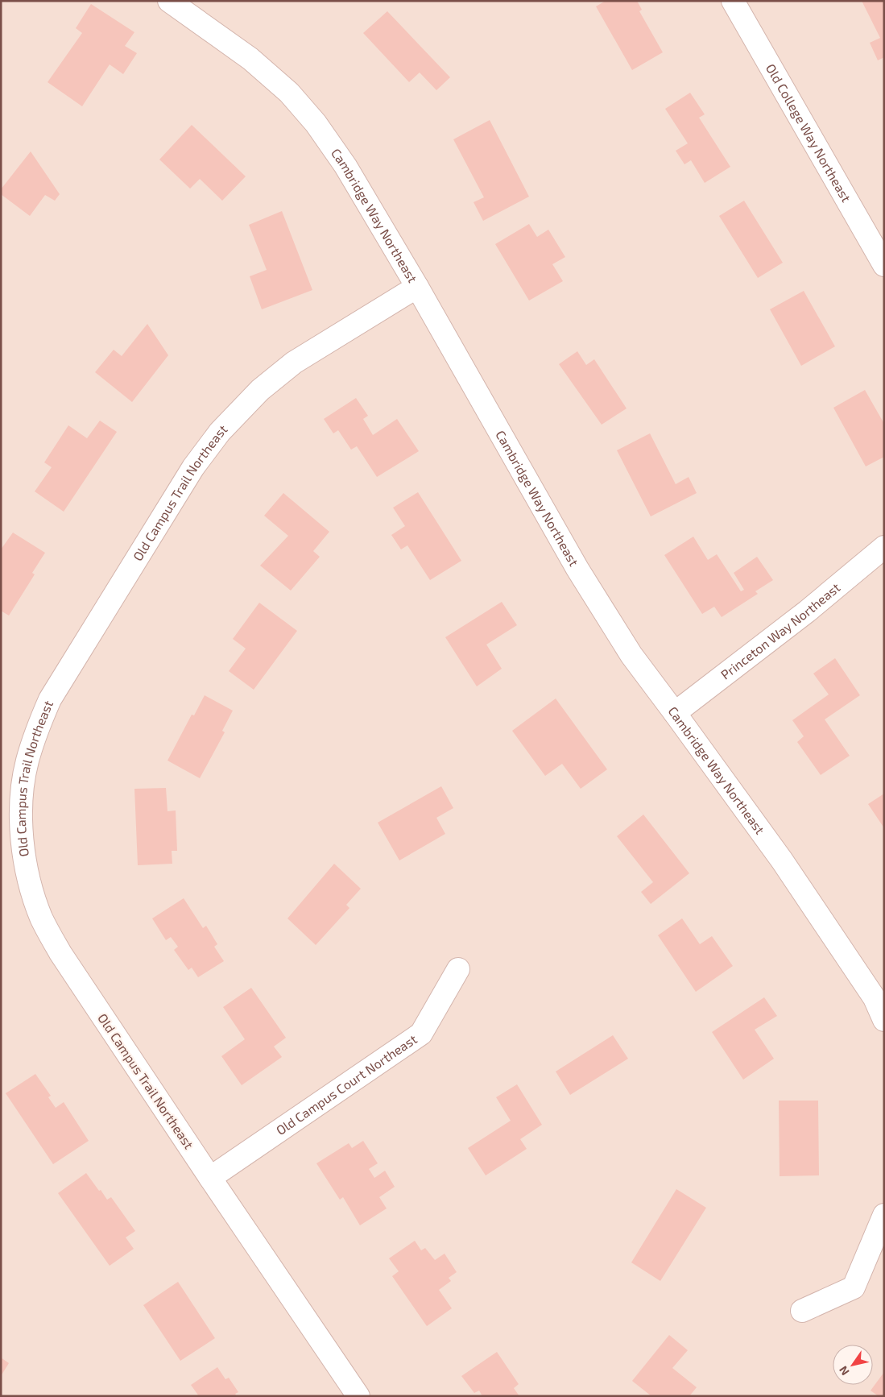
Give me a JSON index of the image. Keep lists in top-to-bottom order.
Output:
{
  "streets": {
    "street": [
      "Old College Way Northeast",
      "Cambridge Way Northeast",
      "Old Campus Trail Northeast",
      "Princeton Way Northeast",
      "Old Campus Court Northeast"
    ]
  },
  "crossings": [
    ["Cambridge Way Northeast", "Old Campus Trail Northeast"],
    ["Cambridge Way Northeast", "Princeton Way Northeast"],
    ["Old Campus Trail Northeast", "Old Campus Court Northeast"]
  ],
  "north": "bottom left"
}
